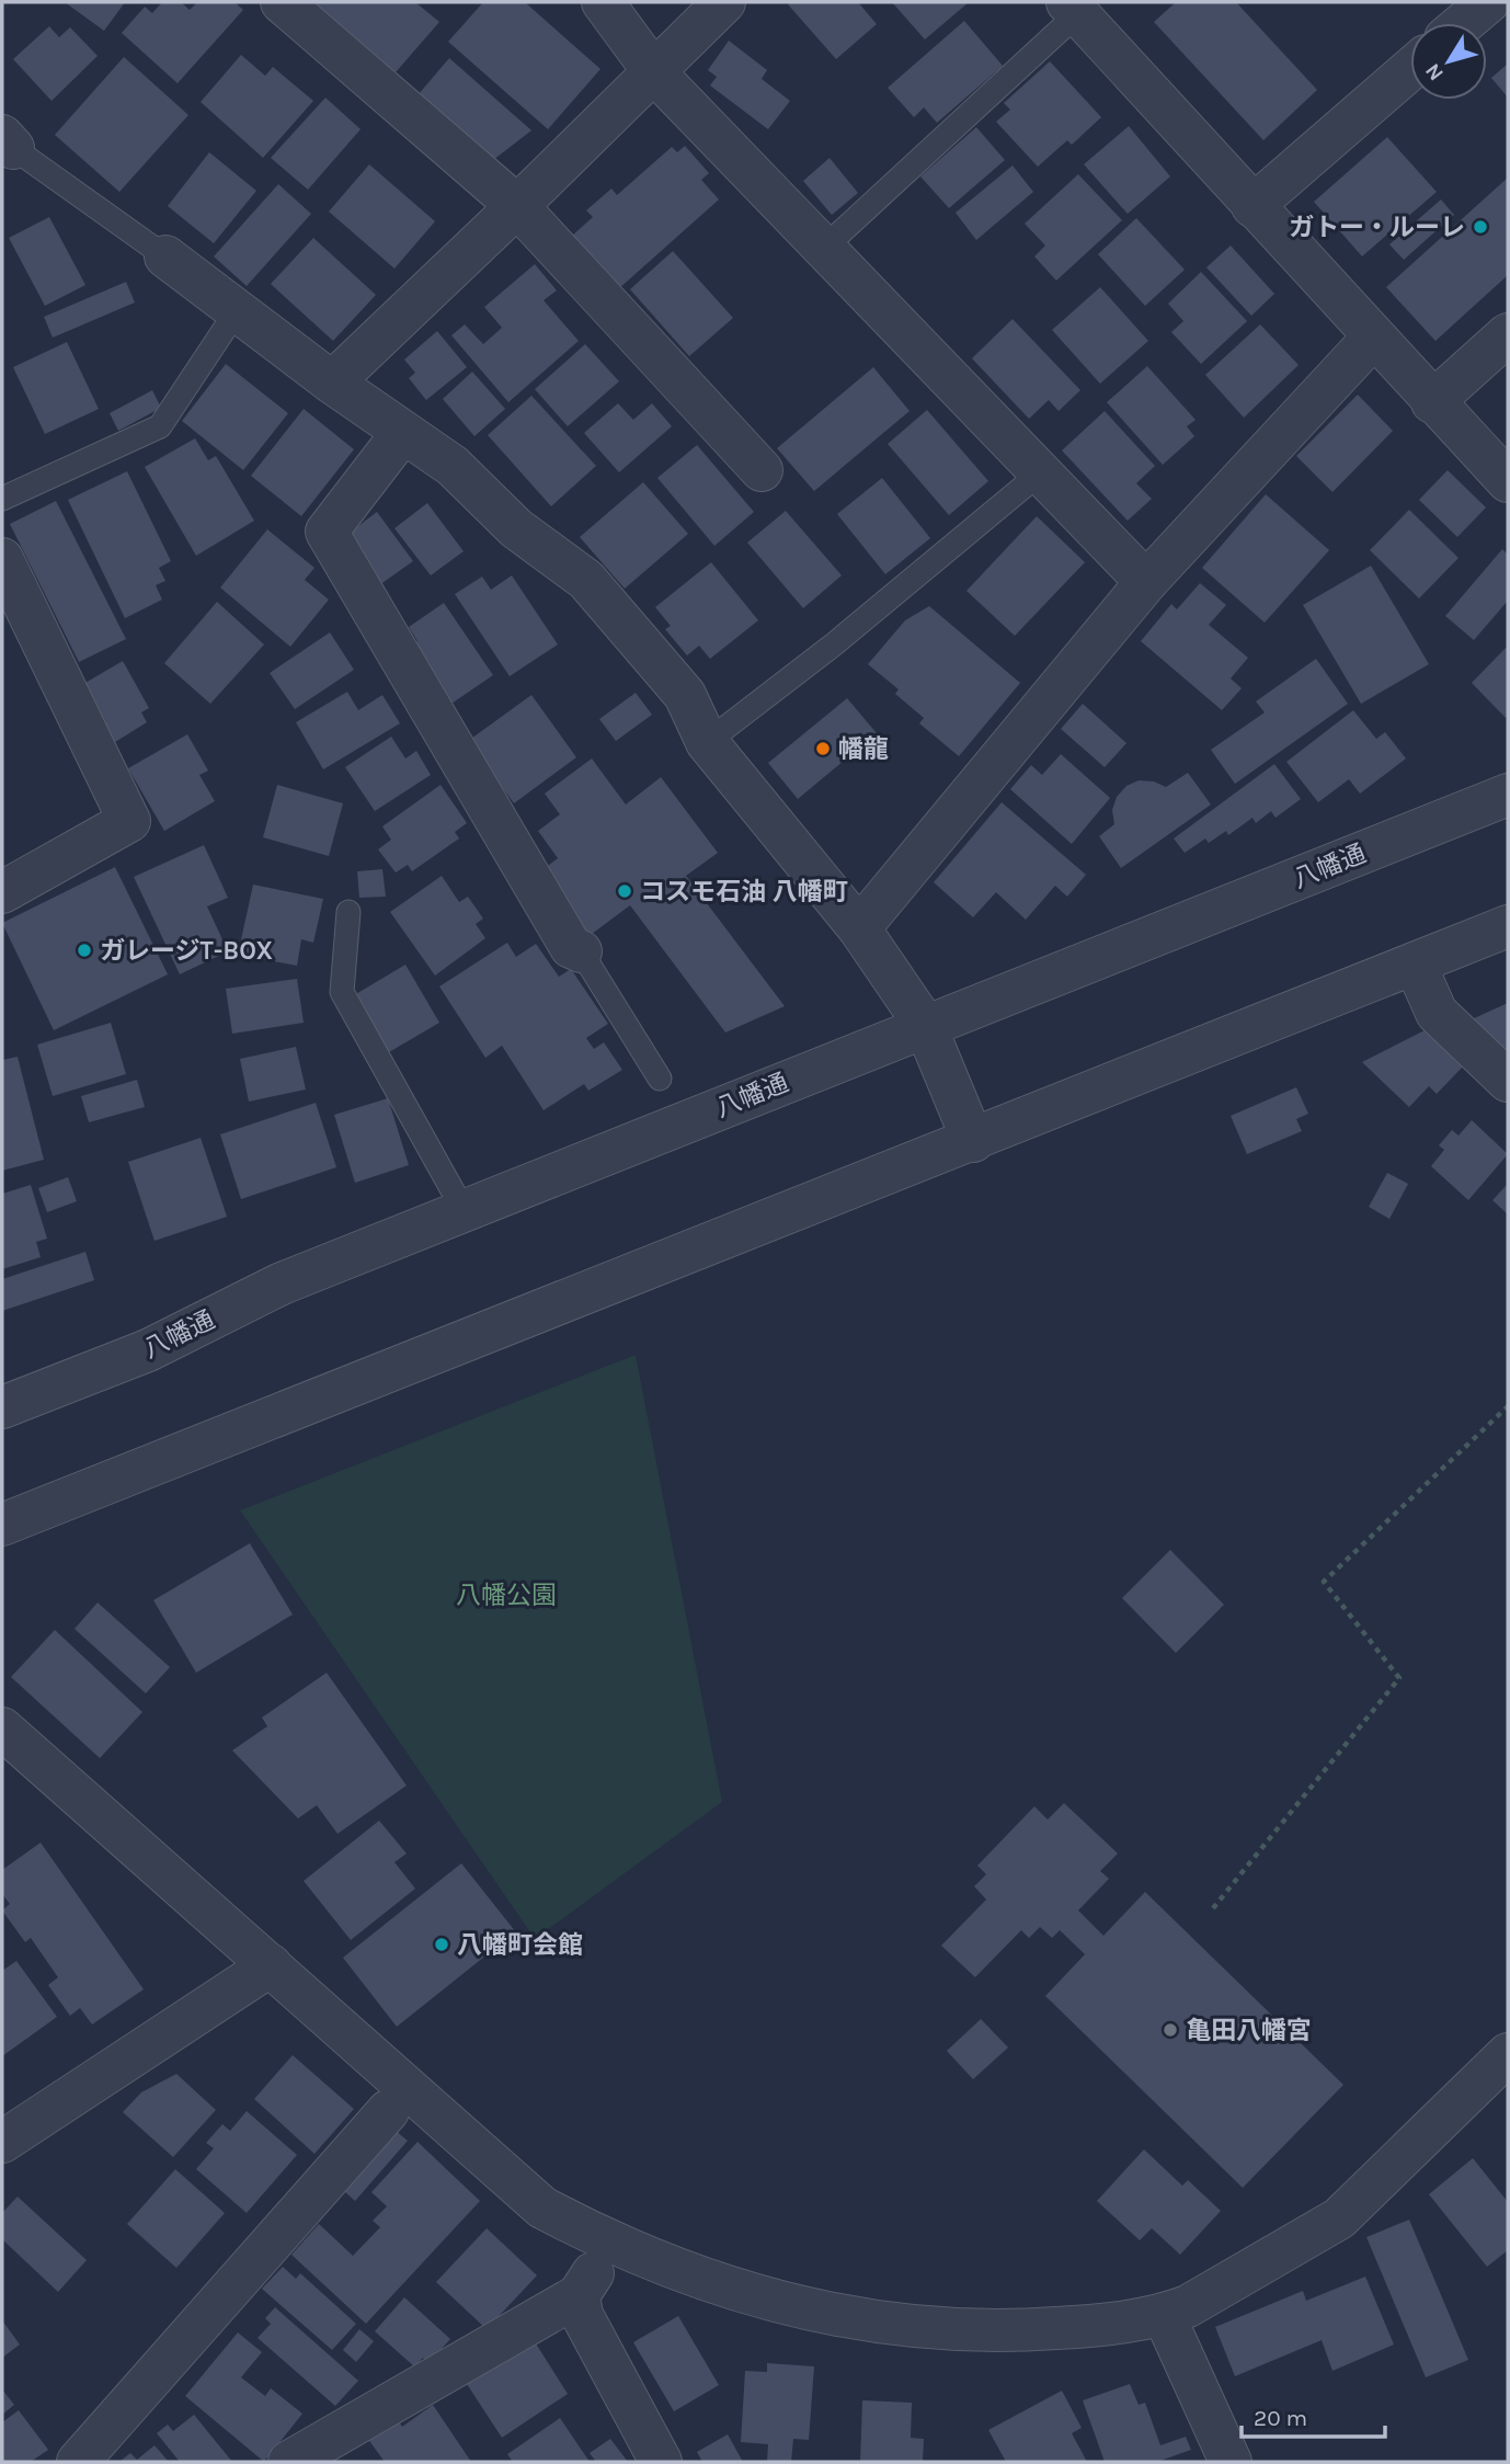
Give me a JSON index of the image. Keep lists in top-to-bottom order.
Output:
{
  "streets": {
    "street": ["八幡通"]
  },
  "parks": ["八幡公園"],
  "places": [
    "ガトー・ルーレ",
    "幡龍",
    "コスモ石油 八幡町",
    "ガレージT-BOX",
    "八幡町会館",
    "亀田八幡宮"
  ],
  "scale_bar": "20 m",
  "north": "bottom left"
}
